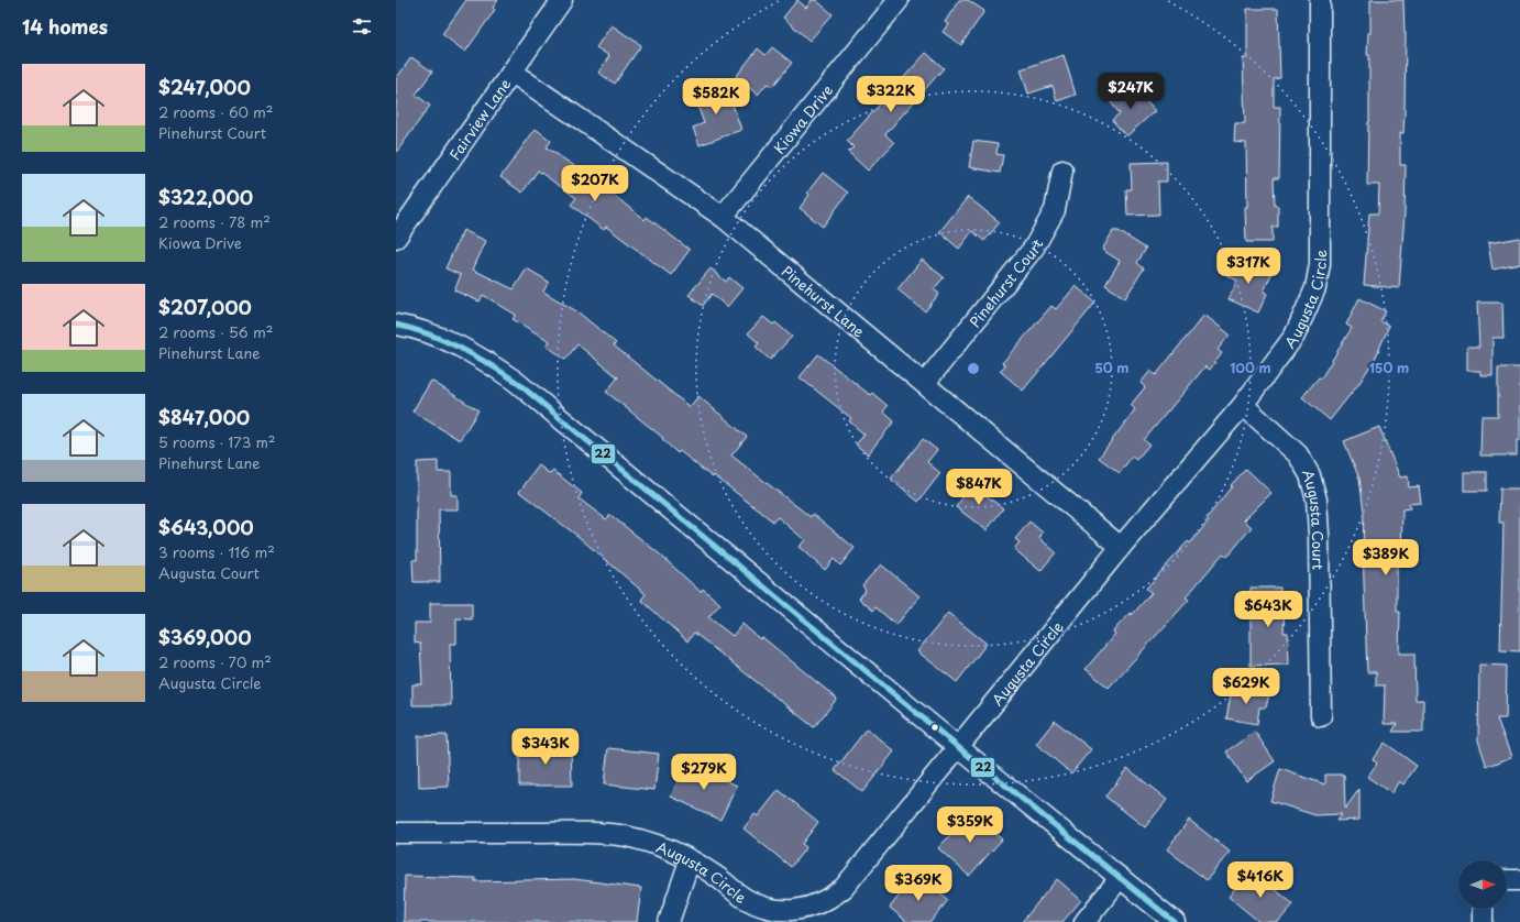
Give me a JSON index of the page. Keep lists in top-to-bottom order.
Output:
{
  "streets": {
    "street": [
      "Fairview Lane",
      "Kiowa Drive",
      "Pinehurst Court",
      "Augusta Circle",
      "Pinehurst Lane",
      "Augusta Court"
    ]
  },
  "crossings": [
    ["Fairview Lane", "Pinehurst Lane"],
    ["Kiowa Drive", "Pinehurst Lane"],
    ["Pinehurst Court", "Pinehurst Lane"],
    ["Augusta Circle", "Pinehurst Lane"],
    ["Augusta Circle", "Augusta Court"]
  ],
  "lines": ["transit line 22"],
  "north": "right",
  "page": {
    "heading": "14 homes",
    "list": [
      {
        "name": "$247,000",
        "note": "2 rooms · 60 m² · Pinehurst Court"
      },
      {
        "name": "$322,000",
        "note": "2 rooms · 78 m² · Kiowa Drive"
      },
      {
        "name": "$207,000",
        "note": "2 rooms · 56 m² · Pinehurst Lane"
      },
      {
        "name": "$847,000",
        "note": "5 rooms · 173 m² · Pinehurst Lane"
      },
      {
        "name": "$643,000",
        "note": "3 rooms · 116 m² · Augusta Court"
      },
      {
        "name": "$369,000",
        "note": "2 rooms · 70 m² · Augusta Circle"
      }
    ],
    "price": [
      "$247K",
      "$322K",
      "$582K",
      "$207K",
      "$317K",
      "$847K",
      "$389K",
      "$643K",
      "$629K",
      "$343K",
      "$279K",
      "$359K",
      "$416K",
      "$369K"
    ]
  },
  "rings": ["50 m", "100 m", "150 m"]
}
